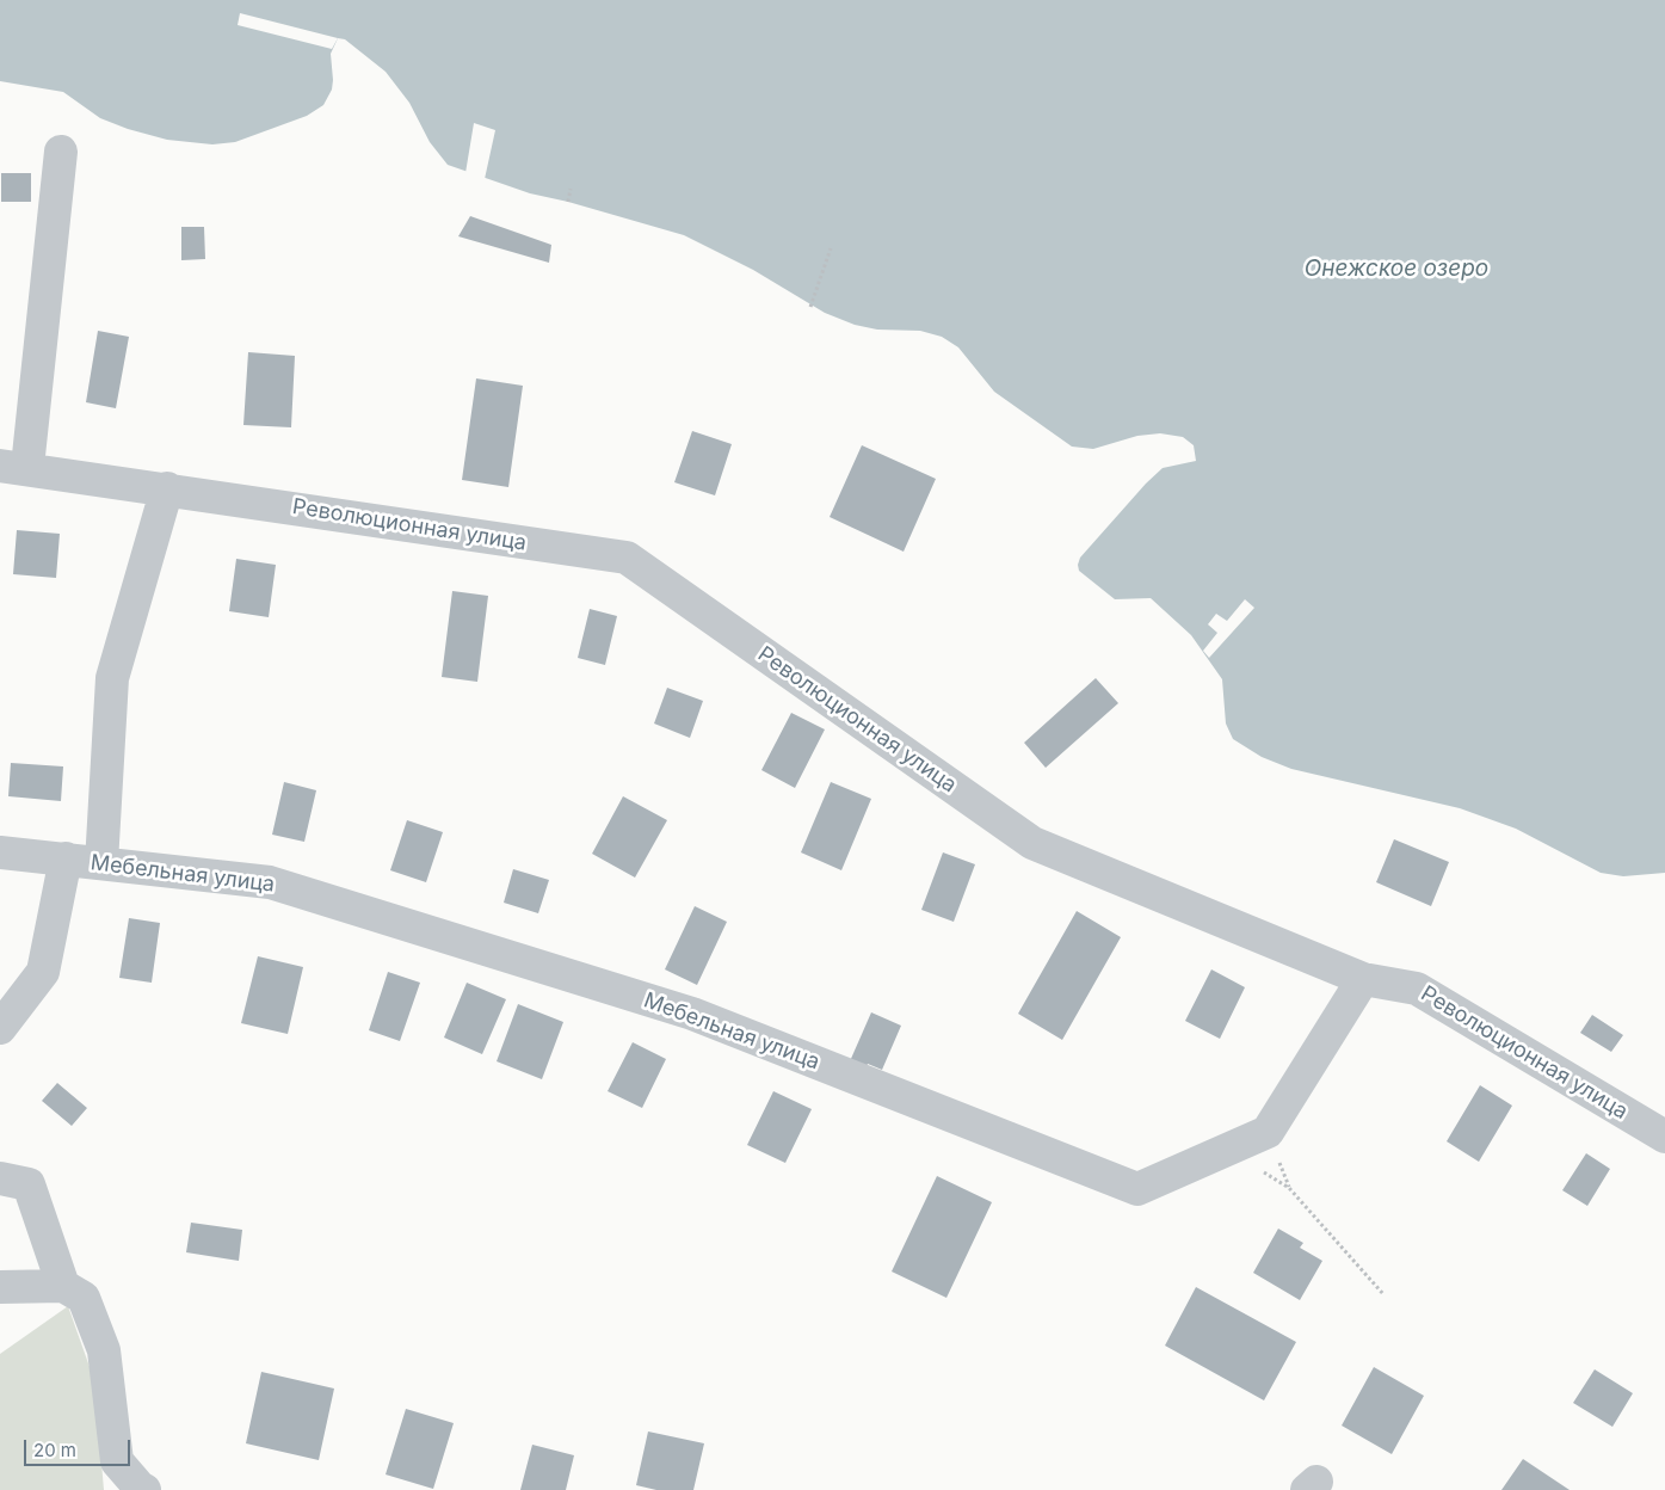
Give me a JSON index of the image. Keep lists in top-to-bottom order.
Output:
{
  "streets": {
    "street": ["Революционная улица", "Мебельная улица"]
  },
  "crossings": [
    ["Революционная улица", "Мебельная улица"]
  ],
  "water": ["Онежское озеро"],
  "scale_bar": "20 m"
}
